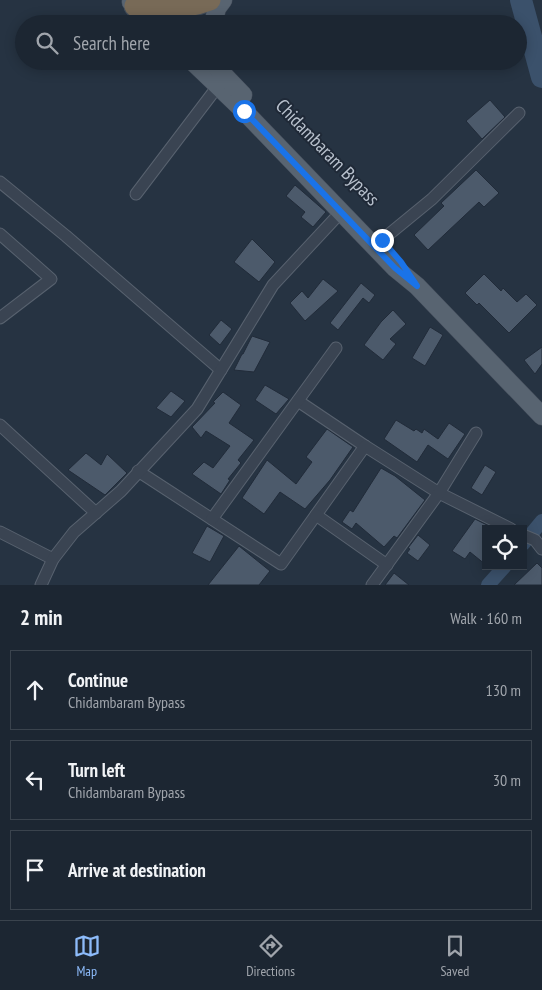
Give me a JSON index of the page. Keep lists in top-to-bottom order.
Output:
{
  "streets": {
    "main road": ["Chidambaram Bypass"]
  },
  "page": {
    "search": "Search here",
    "heading": ["2 min", "Walk · 160 m"],
    "list": [
      ["Continue", "Chidambaram Bypass", "130 m"],
      ["Turn left", "Chidambaram Bypass", "30 m"],
      "Arrive at destination"
    ],
    "nav": ["Map", "Directions", "Saved"]
  }
}
